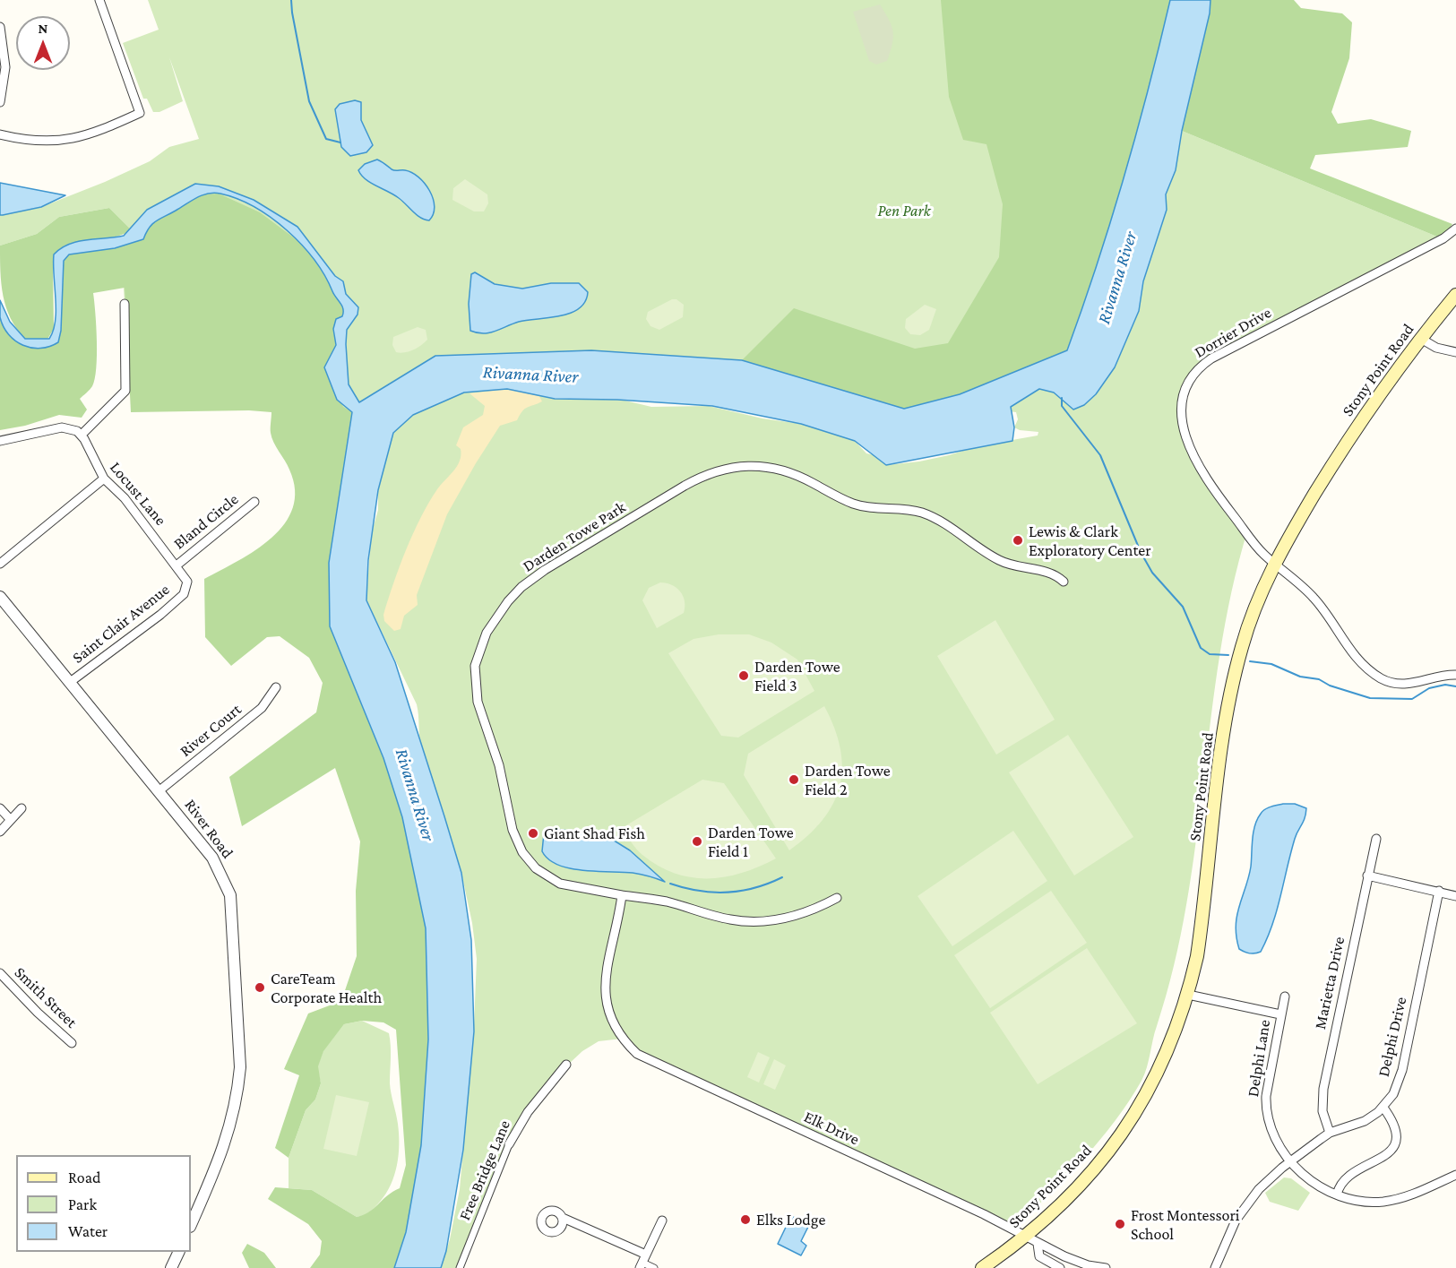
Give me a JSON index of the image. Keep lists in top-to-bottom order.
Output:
{
  "streets": {
    "main road": ["Stony Point Road"],
    "street": [
      "Dorrier Drive",
      "Locust Lane",
      "Bland Circle",
      "Darden Towe Park",
      "Saint Clair Avenue",
      "River Court",
      "River Road",
      "Marietta Drive",
      "Smith Street",
      "Delphi Drive",
      "Delphi Lane",
      "Elk Drive",
      "Free Bridge Lane"
    ]
  },
  "crossings": [
    ["Dorrier Drive", "Stony Point Road"],
    ["Stony Point Road", "Elk Drive"],
    ["Locust Lane", "Bland Circle"],
    ["Locust Lane", "Saint Clair Avenue"],
    ["Darden Towe Park", "Elk Drive"],
    ["Saint Clair Avenue", "River Road"],
    ["River Court", "River Road"],
    ["Marietta Drive", "Delphi Drive"],
    ["Delphi Drive", "Delphi Lane"]
  ],
  "water": ["Rivanna River"],
  "parks": ["Pen Park"],
  "places": [
    "Lewis & Clark Exploratory Center",
    "Darden Towe Field 3",
    "Darden Towe Field 2",
    "Giant Shad Fish",
    "Darden Towe Field 1",
    "CareTeam Corporate Health",
    "Elks Lodge",
    "Frost Montessori School"
  ],
  "legend": ["Road", "Park", "Water"],
  "north": "top"
}
